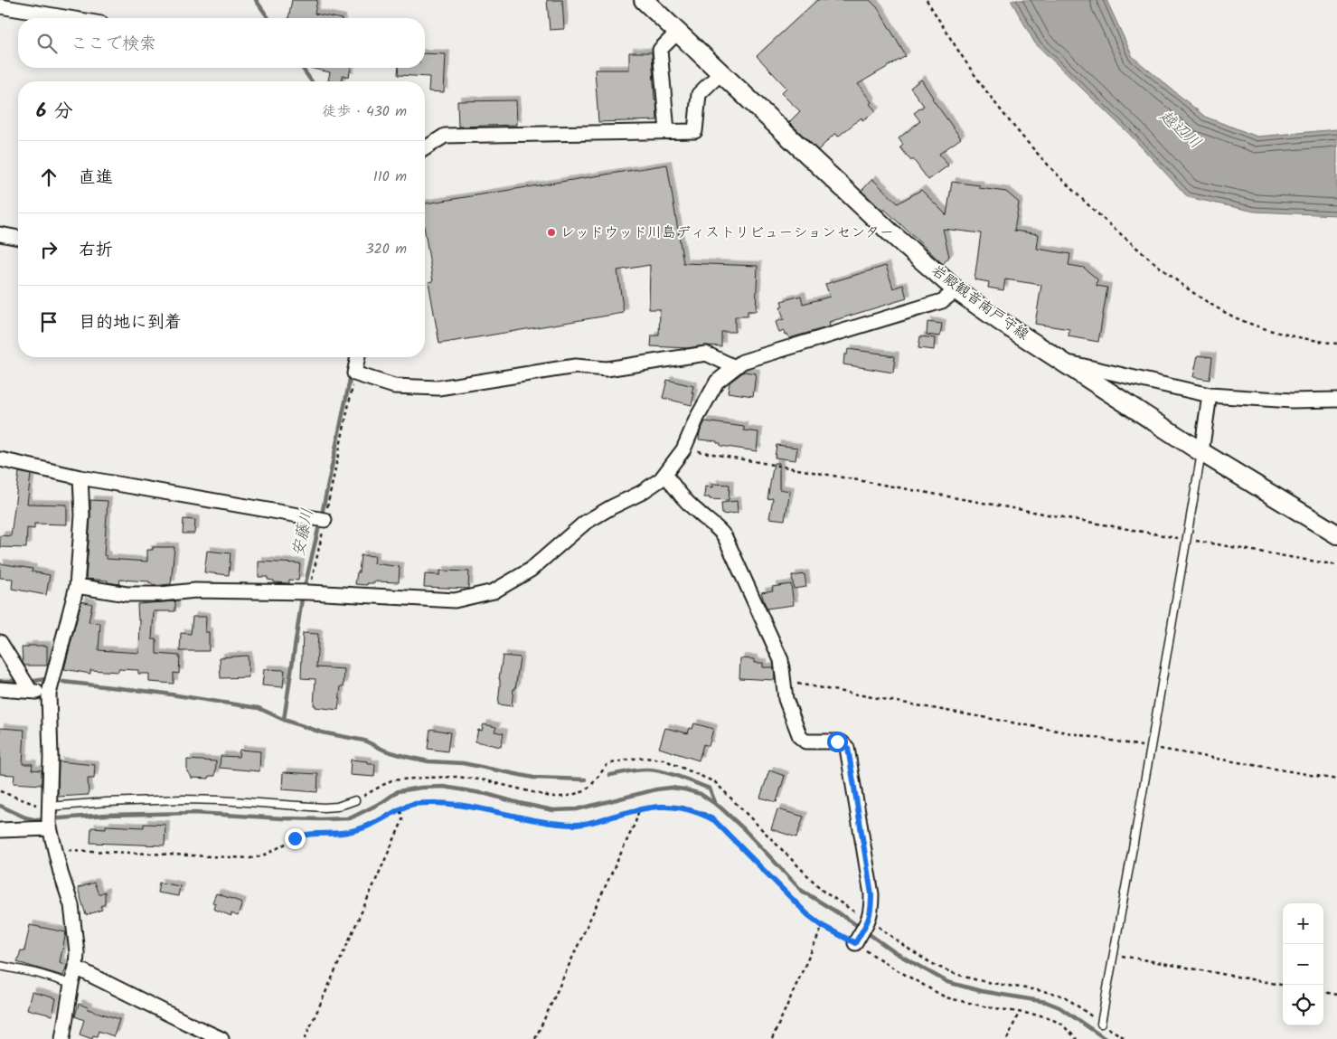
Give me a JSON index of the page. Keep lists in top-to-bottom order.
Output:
{
  "streets": {
    "main road": ["岩殿観音南戸守線"]
  },
  "water": ["越辺川", "安藤川"],
  "places": ["レッドウッド川島ディストリビューションセンター"],
  "page": {
    "search": "ここで検索",
    "heading": ["6 分", "徒歩 · 430 m"],
    "list": [
      ["直進", "110 m"],
      ["右折", "320 m"],
      "目的地に到着"
    ],
    "map_buttons": ["+", "−"]
  }
}
